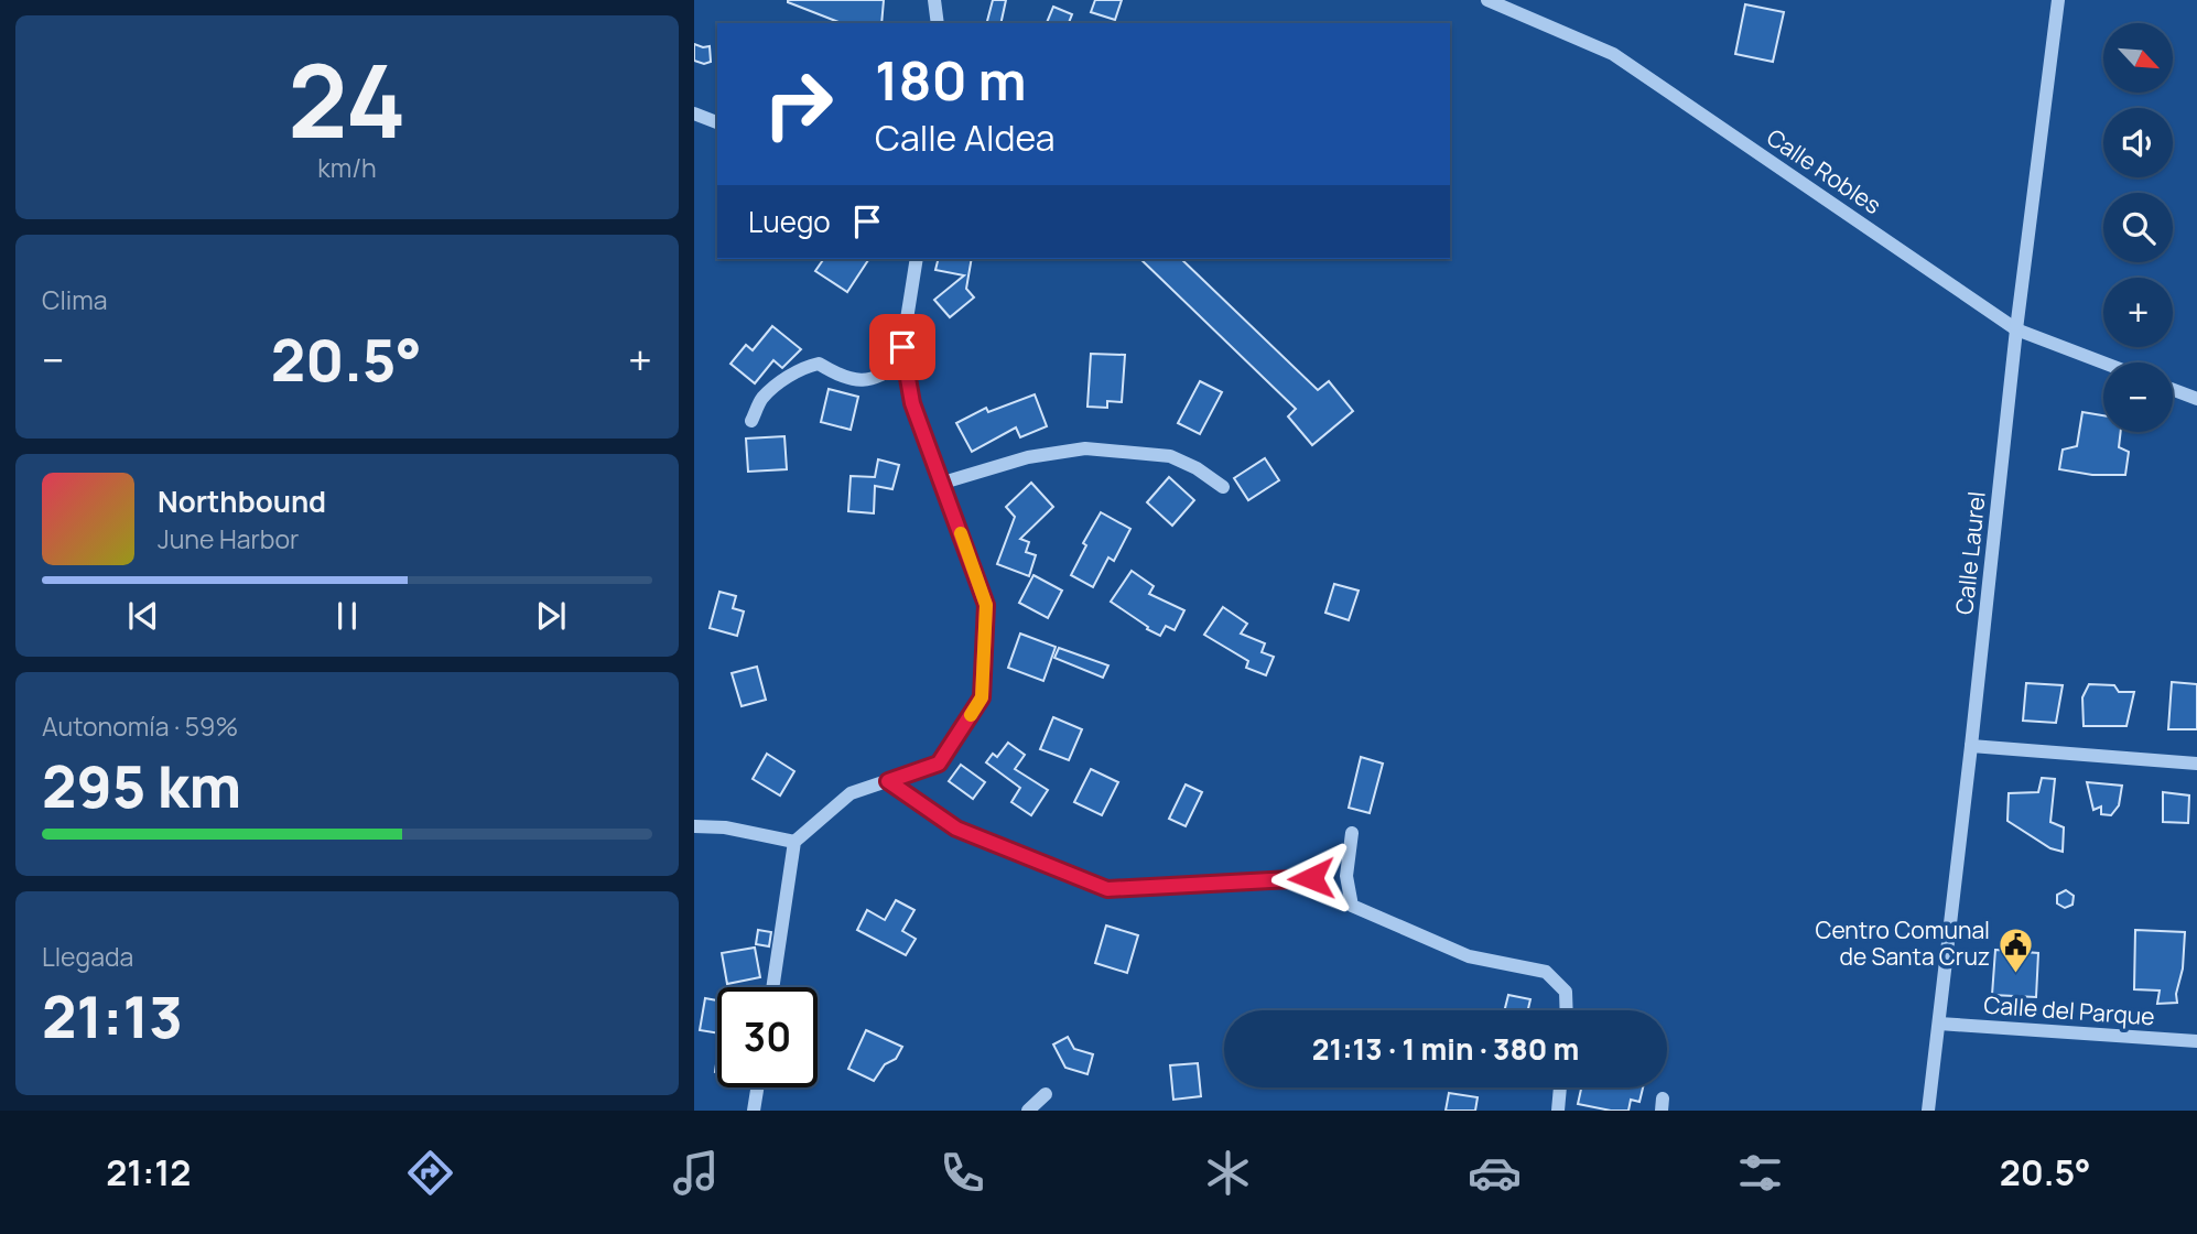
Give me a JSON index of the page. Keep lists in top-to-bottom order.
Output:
{
  "streets": {
    "street": ["Calle Robles", "Calle Laurel", "Calle del Parque"]
  },
  "crossings": [
    ["Calle Robles", "Calle Laurel"],
    ["Calle Laurel", "Calle del Parque"]
  ],
  "places": {
    "public building": ["Centro Comunal de Santa Cruz"]
  },
  "north": "bottom right",
  "page": {
    "tile": [
      ["24", "km/h"],
      "Clima",
      ["Autonomía · 59%", "295 km"],
      ["Llegada", "21:13"]
    ],
    "map_buttons": ["+", "−"],
    "turn": ["180 m", "Calle Aldea"],
    "then": "Luego",
    "heat": ["−", "20.5°", "+"],
    "song": ["Northbound", "June Harbor"],
    "limit": "30",
    "trip": "21:13 · 1 min · 380 m",
    "tabs": ["21:12", "20.5°"]
  }
}
